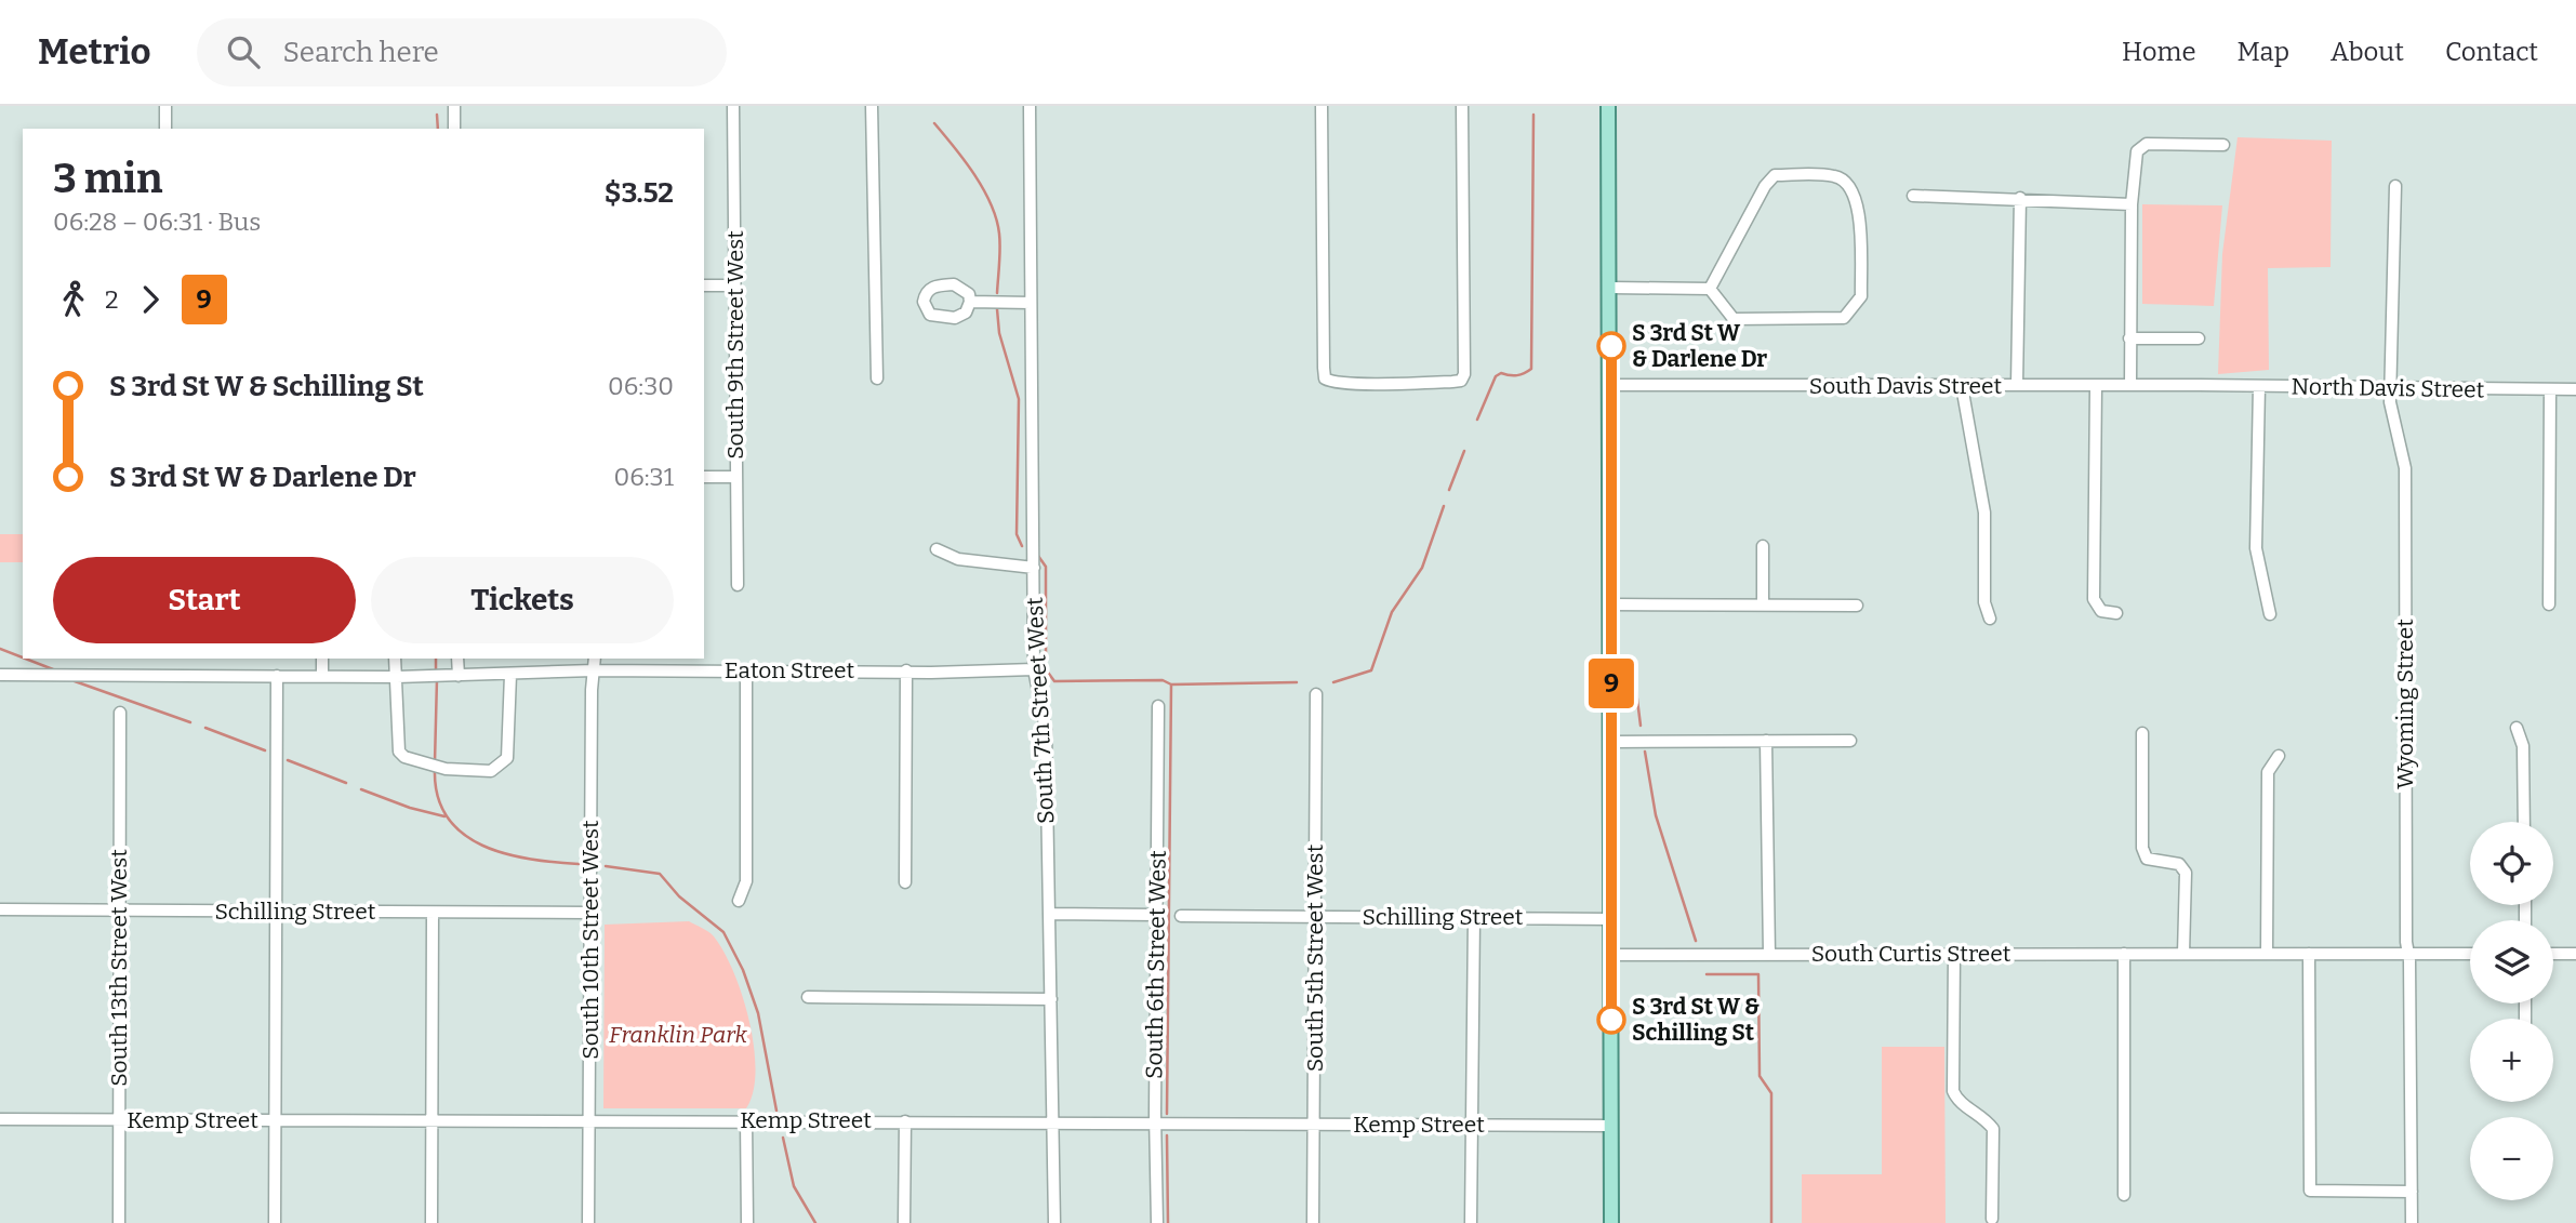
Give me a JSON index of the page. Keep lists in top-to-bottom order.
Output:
{
  "streets": {
    "street": [
      "South 9th Street West",
      "South Davis Street",
      "North Davis Street",
      "Eaton Street",
      "Wyoming Street",
      "South 7th Street West",
      "Schilling Street",
      "South 10th Street West",
      "South Curtis Street",
      "South 5th Street West",
      "South 6th Street West",
      "South 13th Street West",
      "Kemp Street"
    ]
  },
  "crossings": [
    ["South Davis Street", "North Davis Street"],
    ["North Davis Street", "Wyoming Street"],
    ["Eaton Street", "South 7th Street West"],
    ["Eaton Street", "South 10th Street West"],
    ["Wyoming Street", "South Curtis Street"],
    ["South 7th Street West", "Kemp Street"],
    ["Schilling Street", "South 10th Street West"],
    ["Schilling Street", "South 5th Street West"],
    ["Schilling Street", "South 13th Street West"],
    ["South 10th Street West", "Kemp Street"],
    ["South 5th Street West", "Kemp Street"],
    ["South 6th Street West", "Kemp Street"],
    ["South 13th Street West", "Kemp Street"]
  ],
  "parks": ["Franklin Park"],
  "places": ["S 3rd St W & Darlene Dr", "S 3rd St W & Schilling St"],
  "lines": ["bus line 9"],
  "page": {
    "header": "Metrio",
    "search": "Search here",
    "nav": [
      "Home",
      "Map",
      "About",
      "Contact"
    ],
    "on_map": "9",
    "heading": ["3 min", "06:28 – 06:31 · Bus", "$3.52"],
    "legs": ["2", "9"],
    "list": [
      {
        "name": "S 3rd St W & Schilling St",
        "value": "06:30"
      },
      {
        "name": "S 3rd St W & Darlene Dr",
        "value": "06:31"
      }
    ],
    "buttons": ["Start", "Tickets"],
    "map_buttons": ["+", "−"]
  }
}
